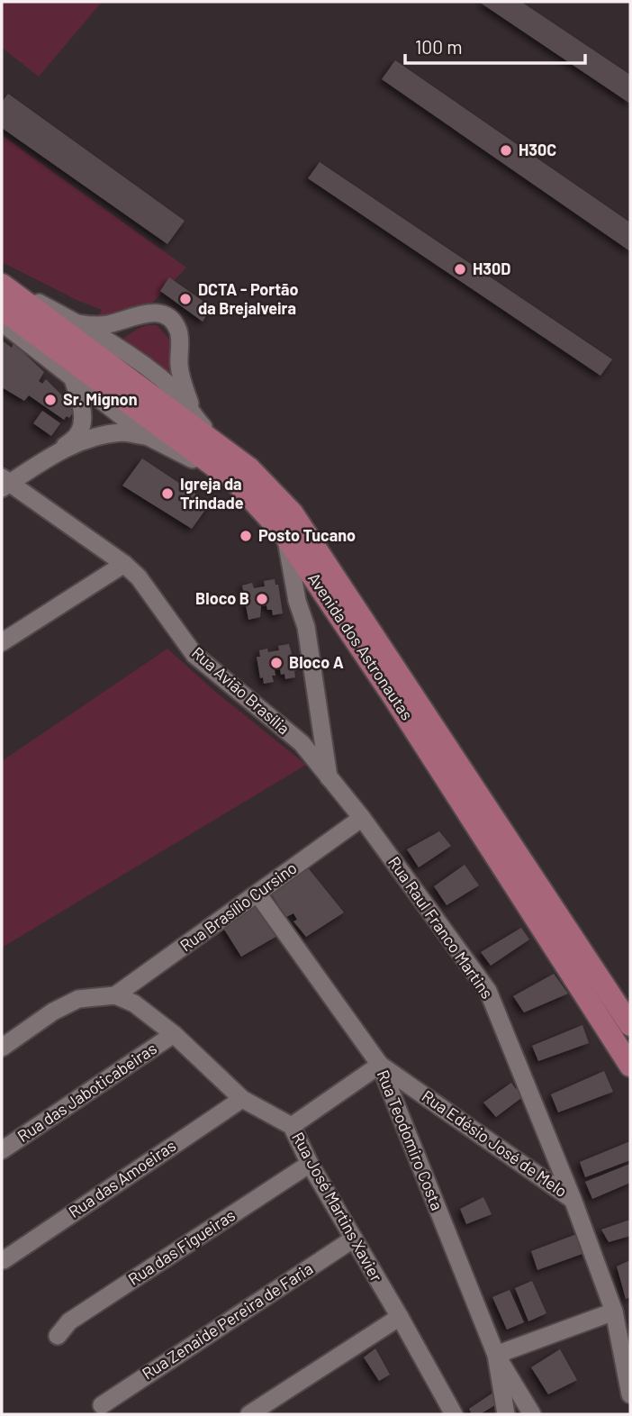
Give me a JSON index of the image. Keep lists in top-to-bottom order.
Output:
{
  "streets": {
    "main road": ["Avenida dos Astronautas"],
    "street": [
      "Rua Avião Brasília",
      "Rua Brasílio Cursino",
      "Rua Raul Franco Martins",
      "Rua das Jaboticabeiras",
      "Rua Teodomiro Costa",
      "Rua Edésio José de Melo",
      "Rua das Amoeiras",
      "Rua José Martins Xavier",
      "Rua das Figueiras",
      "Rua Zenaide Pereira de Faria"
    ]
  },
  "crossings": [
    ["Rua Avião Brasília", "Rua Raul Franco Martins"],
    ["Rua Brasílio Cursino", "Rua Raul Franco Martins"],
    ["Rua Brasílio Cursino", "Rua Teodomiro Costa"],
    ["Rua Brasílio Cursino", "Rua José Martins Xavier"],
    ["Rua Raul Franco Martins", "Rua Edésio José de Melo"],
    ["Rua das Jaboticabeiras", "Rua José Martins Xavier"],
    ["Rua Teodomiro Costa", "Rua Edésio José de Melo"],
    ["Rua das Amoeiras", "Rua José Martins Xavier"],
    ["Rua José Martins Xavier", "Rua das Figueiras"],
    ["Rua José Martins Xavier", "Rua Zenaide Pereira de Faria"]
  ],
  "places": [
    "H30C",
    "H30D",
    "DCTA - Portão da Brejalveira",
    "Sr. Mignon",
    "Igreja da Trindade",
    "Posto Tucano",
    "Bloco B",
    "Bloco A"
  ],
  "scale_bar": "100 m"
}
